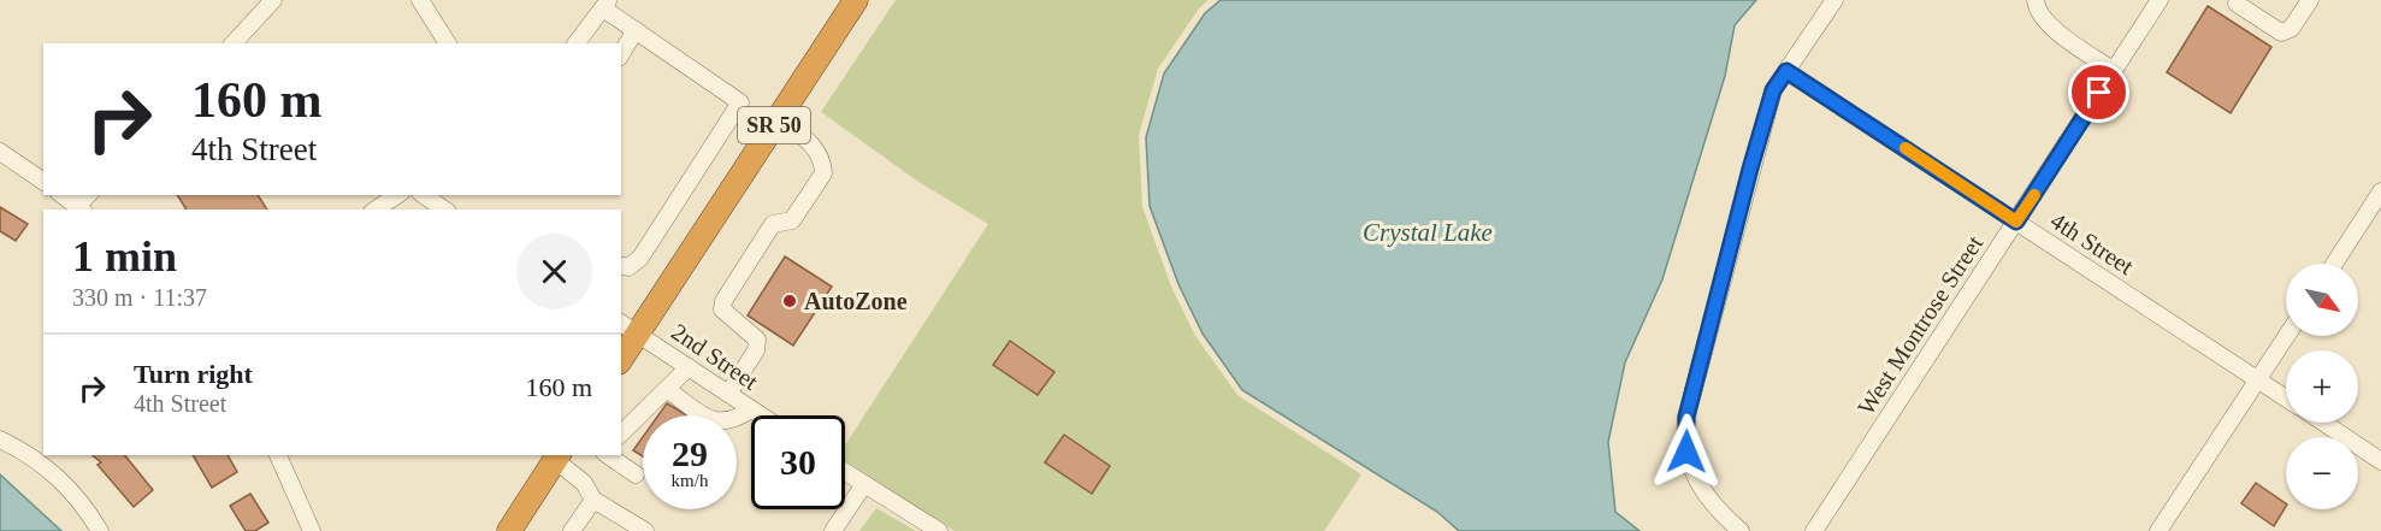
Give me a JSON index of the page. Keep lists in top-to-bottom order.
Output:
{
  "streets": {
    "highway": ["SR 50"],
    "street": ["4th Street", "West Montrose Street", "2nd Street"]
  },
  "crossings": [
    ["SR 50", "2nd Street"],
    ["4th Street", "West Montrose Street"]
  ],
  "water": ["Crystal Lake"],
  "places": ["AutoZone"],
  "north": "bottom right",
  "page": {
    "turn": ["160 m", "4th Street"],
    "heading": ["1 min", "330 m · 11:37"],
    "map_buttons": ["+", "−"],
    "list": [
      {
        "name": "Turn right",
        "note": "4th Street",
        "value": "160 m"
      }
    ],
    "speed": "29 km/h",
    "limit": "30"
  }
}
